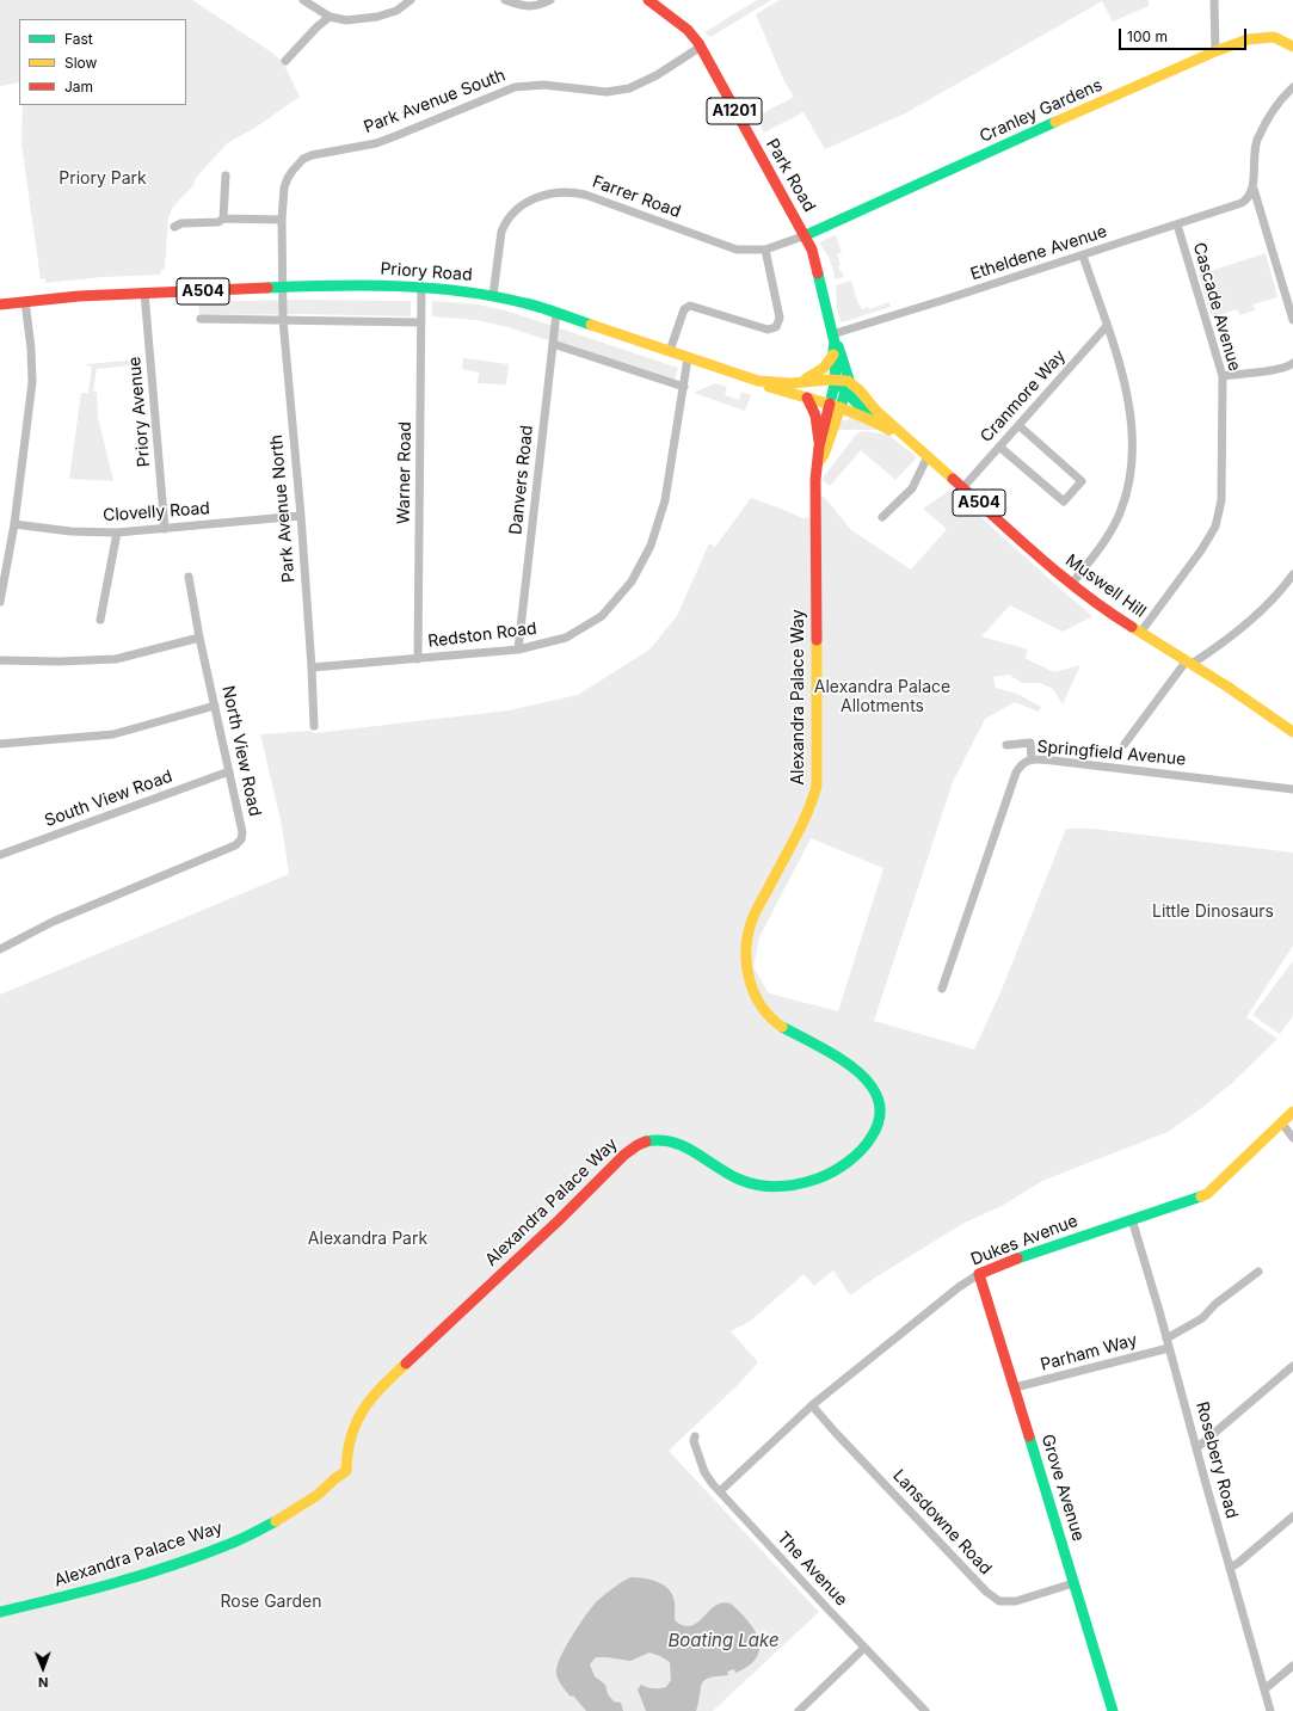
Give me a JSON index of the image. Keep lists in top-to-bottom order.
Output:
{
  "streets": {
    "street": [
      "Park Avenue South",
      "A1201",
      "Cranley Gardens",
      "Park Road",
      "Farrer Road",
      "Etheldene Avenue",
      "Priory Road",
      "A504",
      "Cascade Avenue",
      "Cranmore Way",
      "Priory Avenue",
      "Warner Road",
      "Danvers Road",
      "Park Avenue North",
      "Clovelly Road",
      "Muswell Hill",
      "Redston Road",
      "Alexandra Palace Way",
      "North View Road",
      "Springfield Avenue",
      "South View Road",
      "Dukes Avenue",
      "Parham Way",
      "Rosebery Road",
      "Grove Avenue",
      "Lansdowne Road",
      "The Avenue"
    ]
  },
  "crossings": [
    ["Park Avenue South", "Park Road"],
    ["Park Avenue South", "Priory Road"],
    ["Park Avenue South", "Park Avenue North"],
    ["A1201", "Park Road"],
    ["A1201", "A504"],
    ["A1201", "Muswell Hill"],
    ["A1201", "Alexandra Palace Way"],
    ["Cranley Gardens", "Park Road"],
    ["Cranley Gardens", "Farrer Road"],
    ["Park Road", "Farrer Road"],
    ["Park Road", "Etheldene Avenue"],
    ["Park Road", "Priory Road"],
    ["Park Road", "A504"],
    ["Park Road", "Muswell Hill"],
    ["Park Road", "Alexandra Palace Way"],
    ["Farrer Road", "Priory Road"],
    ["Etheldene Avenue", "Cascade Avenue"],
    ["Priory Road", "A504"],
    ["Priory Road", "Priory Avenue"],
    ["Priory Road", "Warner Road"],
    ["Priory Road", "Danvers Road"],
    ["Priory Road", "Park Avenue North"],
    ["Priory Road", "Muswell Hill"],
    ["Priory Road", "Redston Road"],
    ["Priory Road", "Alexandra Palace Way"],
    ["A504", "Muswell Hill"],
    ["A504", "Alexandra Palace Way"],
    ["Cascade Avenue", "Muswell Hill"],
    ["Cranmore Way", "Muswell Hill"],
    ["Priory Avenue", "Clovelly Road"],
    ["Warner Road", "Redston Road"],
    ["Danvers Road", "Redston Road"],
    ["Park Avenue North", "Clovelly Road"],
    ["Park Avenue North", "Redston Road"],
    ["Muswell Hill", "Alexandra Palace Way"],
    ["North View Road", "South View Road"],
    ["Dukes Avenue", "Rosebery Road"],
    ["Dukes Avenue", "Grove Avenue"],
    ["Dukes Avenue", "Lansdowne Road"],
    ["Dukes Avenue", "The Avenue"],
    ["Parham Way", "Rosebery Road"],
    ["Parham Way", "Grove Avenue"],
    ["Grove Avenue", "Lansdowne Road"]
  ],
  "water": ["Boating Lake"],
  "parks": [
    "Priory Park",
    "Alexandra Palace Allotments",
    "Little Dinosaurs",
    "Alexandra Park",
    "Rose Garden"
  ],
  "legend": ["Fast", "Slow", "Jam"],
  "scale_bar": "100 m",
  "north": "bottom"
}
